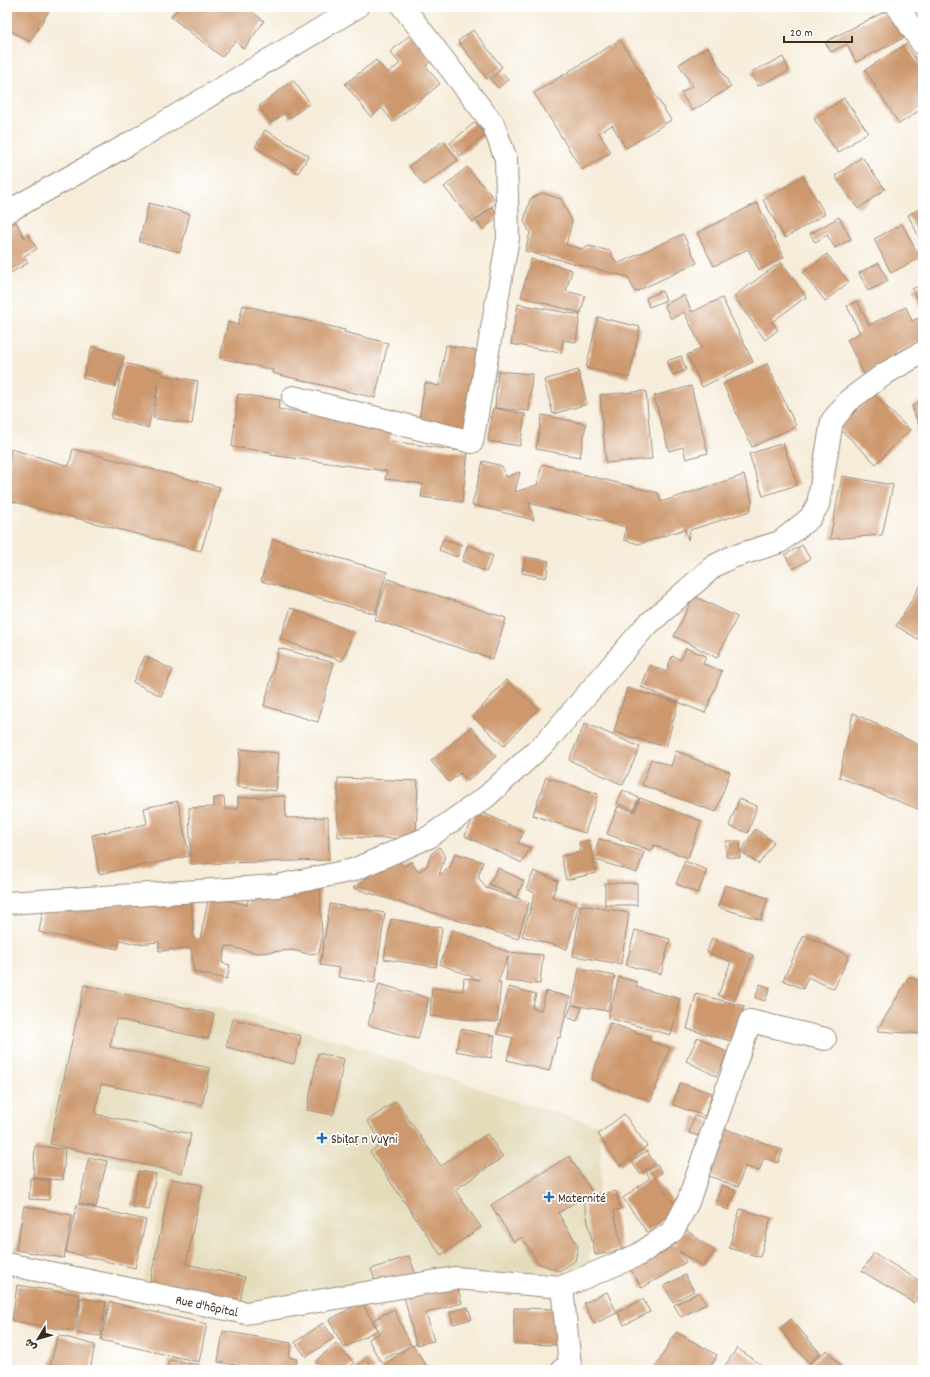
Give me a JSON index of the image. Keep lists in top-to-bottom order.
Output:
{
  "streets": {
    "street": ["Rue d'hôpital"]
  },
  "places": {
    "health": ["Sbiṭaṛ n Vuɣni", "Maternité"]
  },
  "scale_bar": "20 m",
  "north": "bottom left"
}
